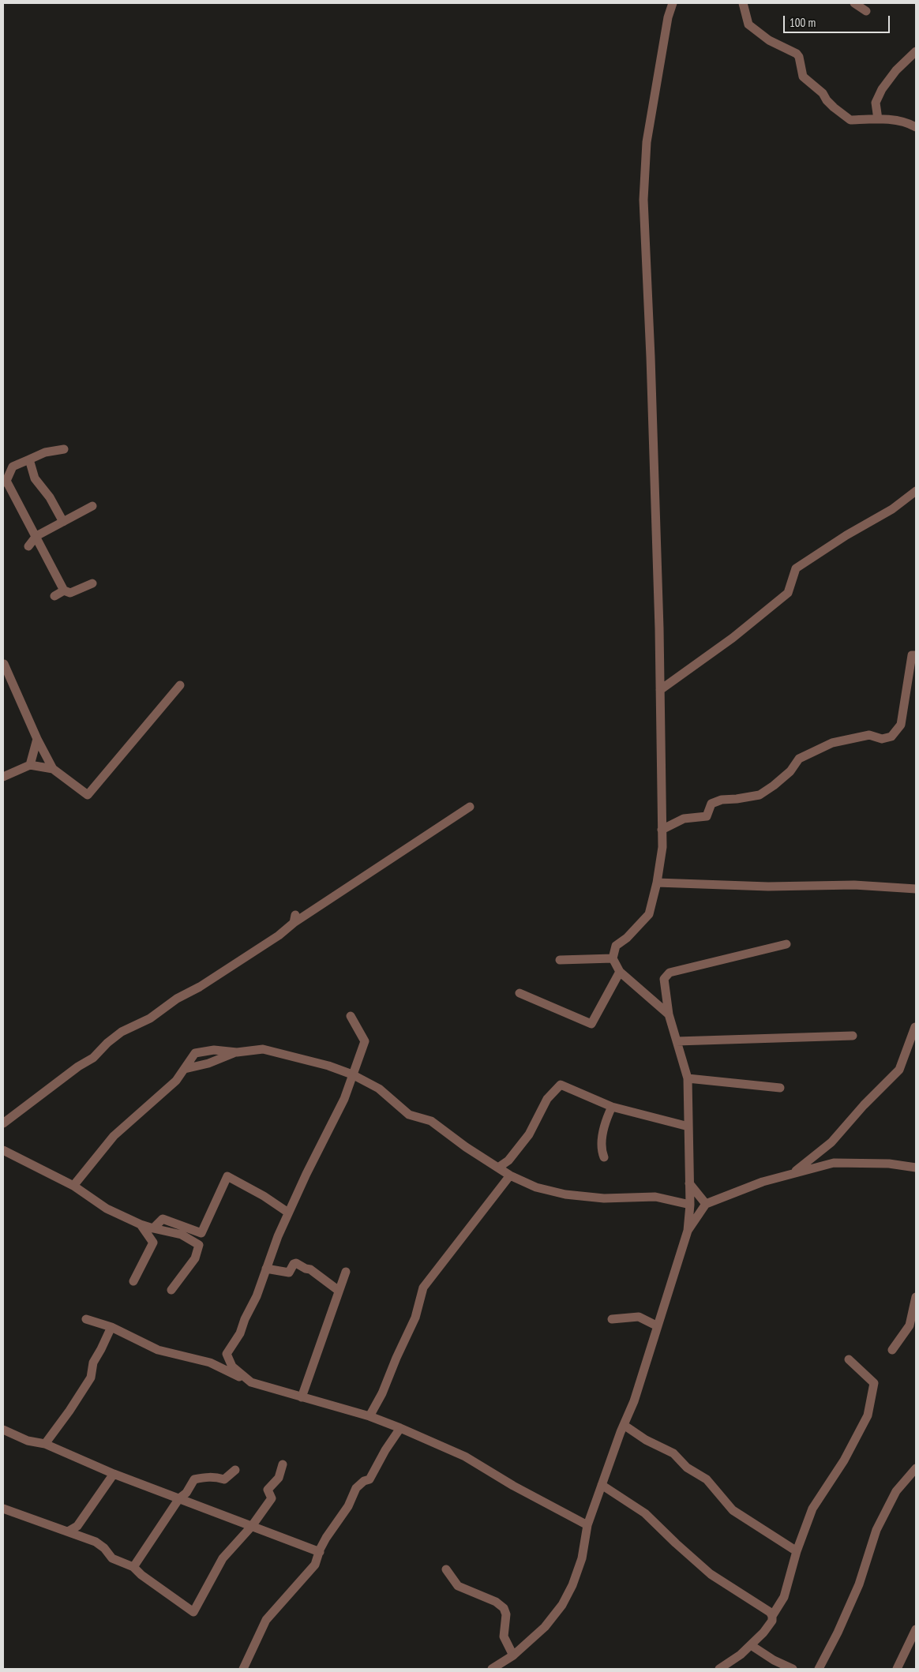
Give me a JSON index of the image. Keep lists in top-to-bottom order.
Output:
{
  "scale_bar": "100 m"
}
